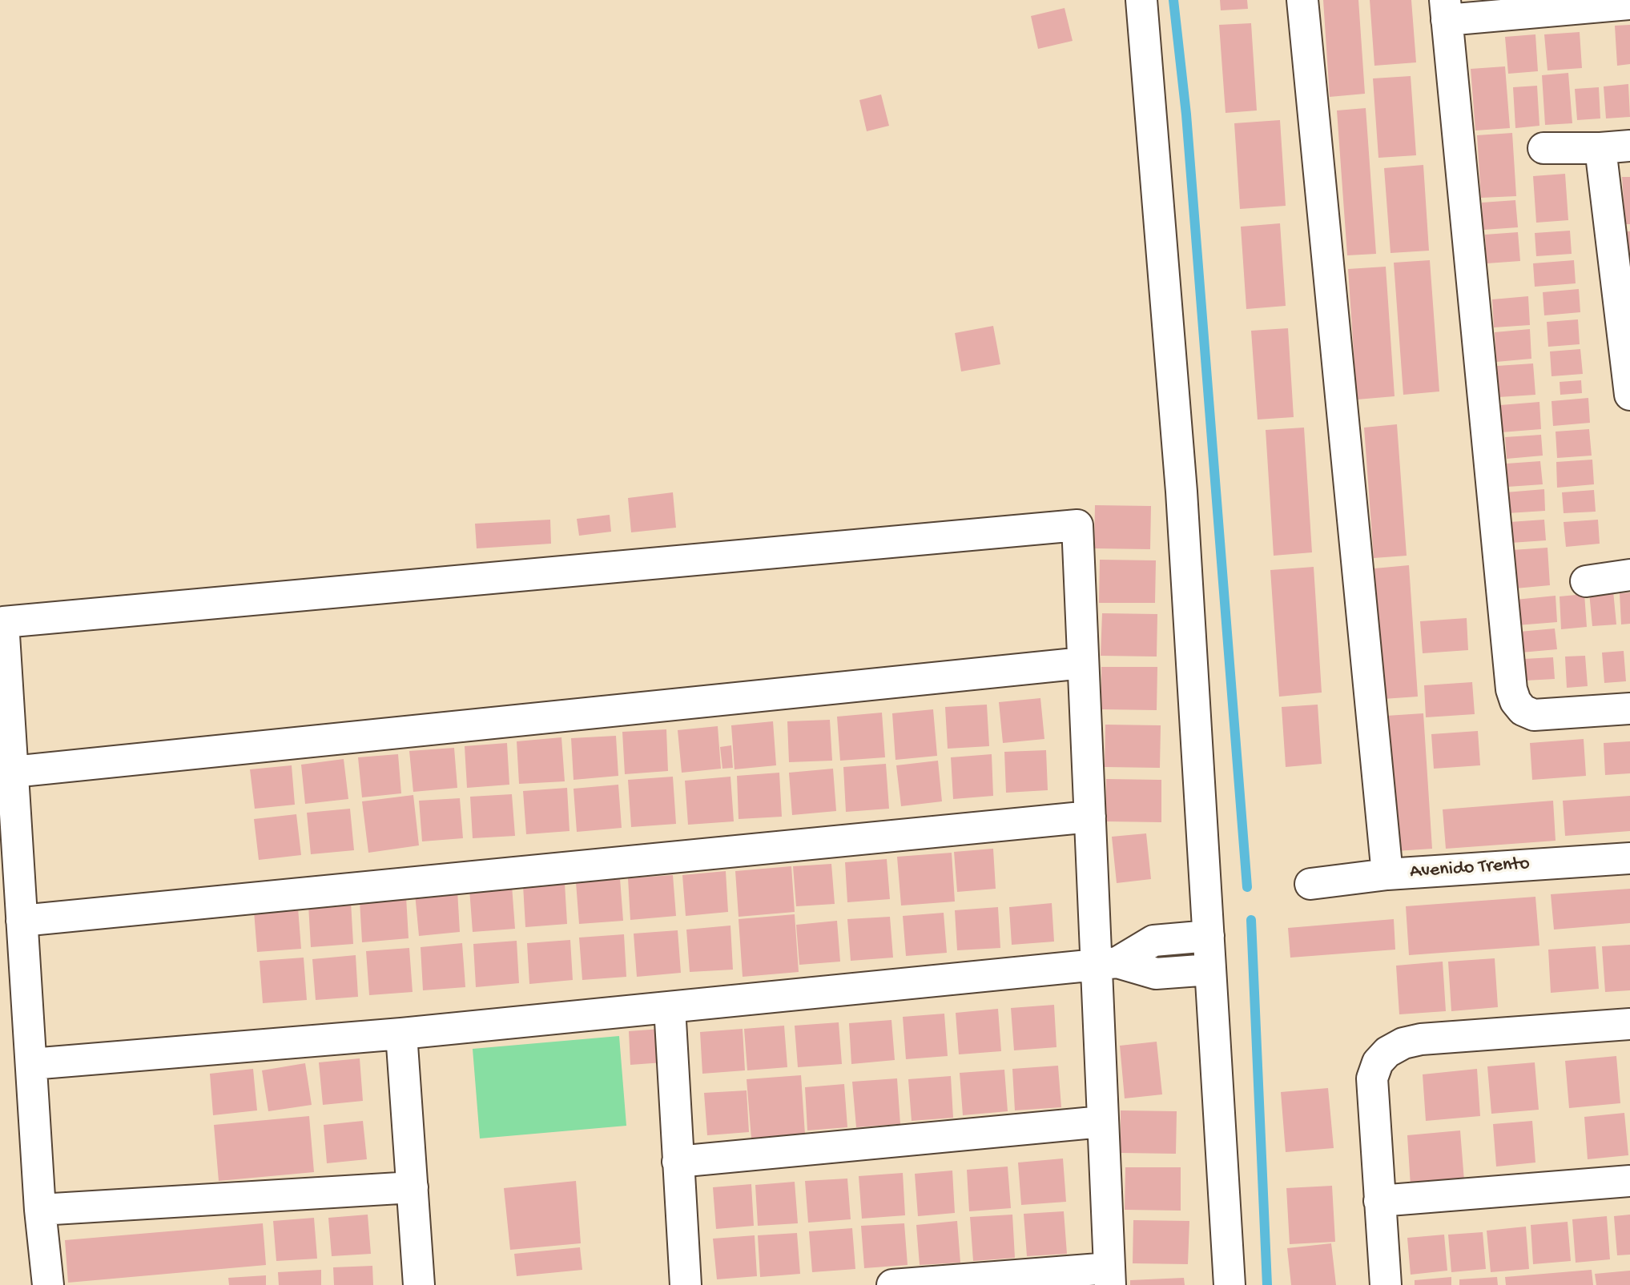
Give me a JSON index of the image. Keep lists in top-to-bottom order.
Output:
{
  "streets": {
    "street": ["Avenido Trento"]
  }
}
